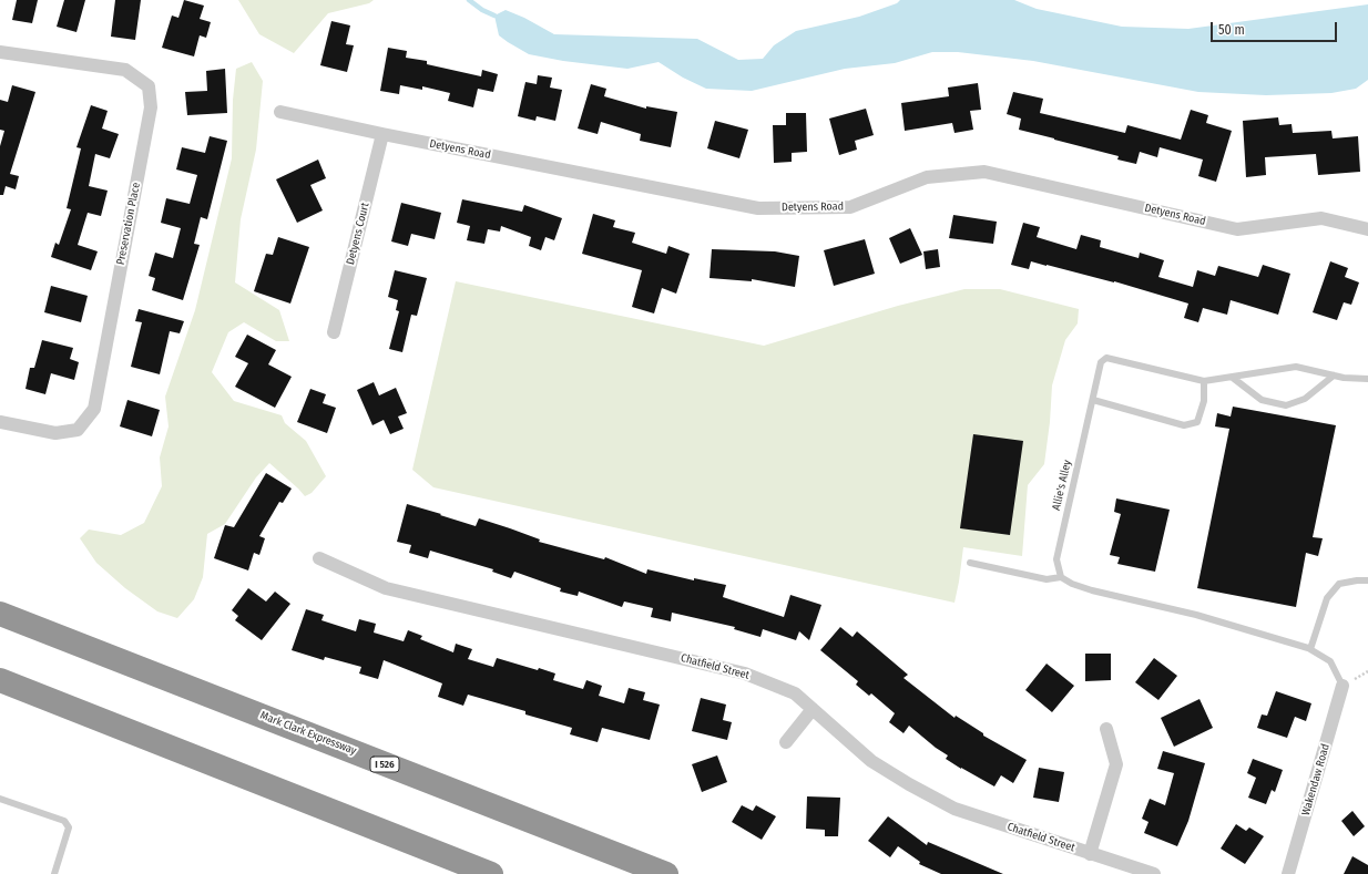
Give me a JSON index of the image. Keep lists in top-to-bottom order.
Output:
{
  "streets": {
    "highway": ["Mark Clark Expressway", "I 526"],
    "street": [
      "Detyens Road",
      "Preservation Place",
      "Detyens Court",
      "Chatfield Street",
      "Wakendaw Road"
    ],
    "lane": ["Allie's Alley"]
  },
  "crossings": [
    ["Detyens Road", "Detyens Court"]
  ],
  "scale_bar": "50 m"
}
